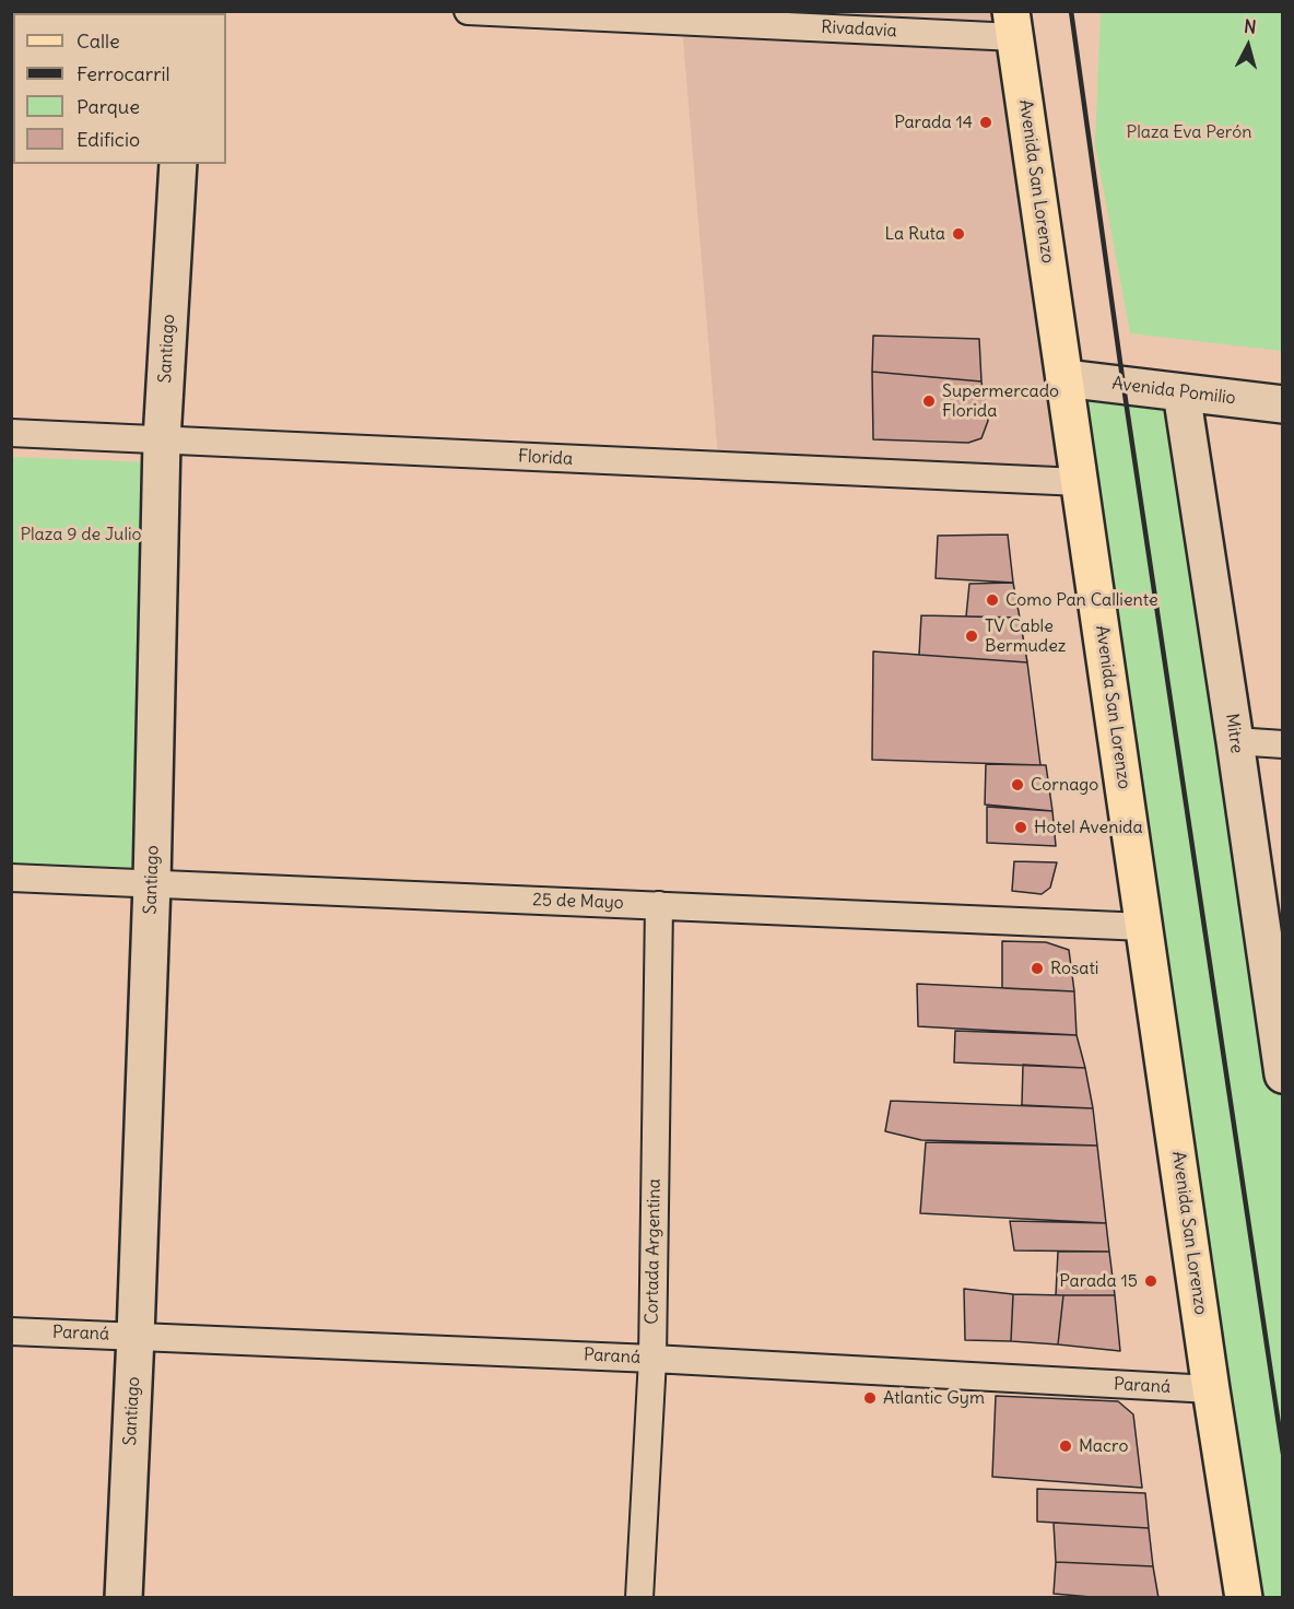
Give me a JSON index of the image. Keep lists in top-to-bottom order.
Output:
{
  "streets": {
    "main road": ["Avenida San Lorenzo"],
    "street": [
      "Rivadavia",
      "Santiago",
      "Avenida Pomilio",
      "Florida",
      "Mitre",
      "25 de Mayo",
      "Cortada Argentina",
      "Paraná"
    ]
  },
  "crossings": [
    ["Rivadavia", "Avenida San Lorenzo"],
    ["Avenida San Lorenzo", "Avenida Pomilio"],
    ["Avenida San Lorenzo", "Florida"],
    ["Avenida San Lorenzo", "25 de Mayo"],
    ["Avenida San Lorenzo", "Paraná"],
    ["Santiago", "Florida"],
    ["Santiago", "25 de Mayo"],
    ["Santiago", "Paraná"],
    ["Avenida Pomilio", "Mitre"],
    ["25 de Mayo", "Cortada Argentina"],
    ["Cortada Argentina", "Paraná"]
  ],
  "parks": ["Plaza Eva Perón", "Plaza 9 de Julio"],
  "places": [
    "Parada 14",
    "La Ruta",
    "Supermercado Florida",
    "Como Pan Calliente",
    "TV Cable Bermudez",
    "Cornago",
    "Hotel Avenida",
    "Rosati",
    "Parada 15",
    "Atlantic Gym",
    "Macro"
  ],
  "legend": [
    "Calle",
    "Ferrocarril",
    "Parque",
    "Edificio"
  ],
  "north": "top"
}
